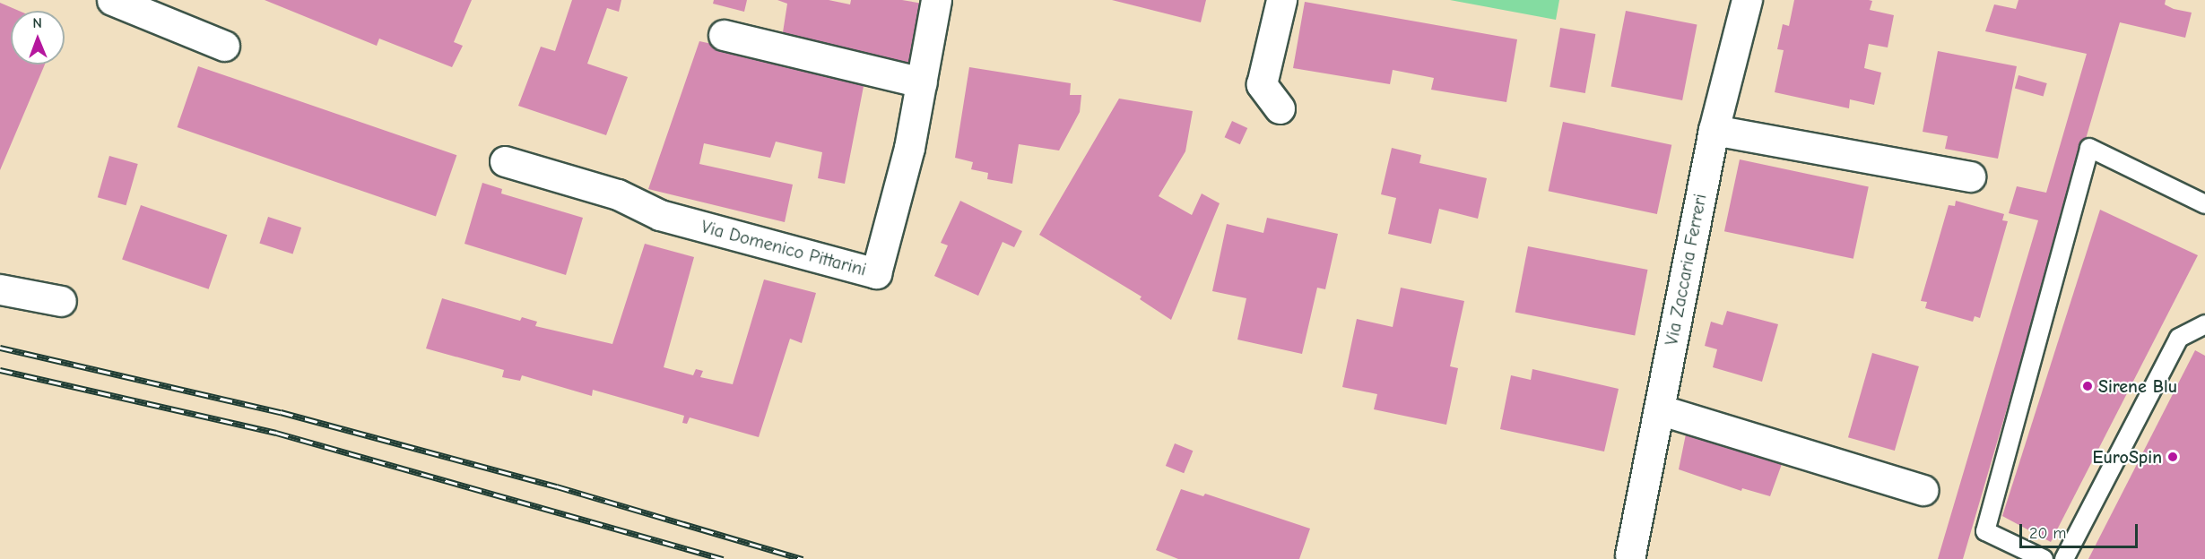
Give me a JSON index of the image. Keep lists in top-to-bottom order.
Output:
{
  "streets": {
    "street": ["Via Domenico Pittarini", "Via Zaccaria Ferreri"]
  },
  "places": ["Sirene Blu", "EuroSpin"],
  "scale_bar": "20 m",
  "north": "top"
}
